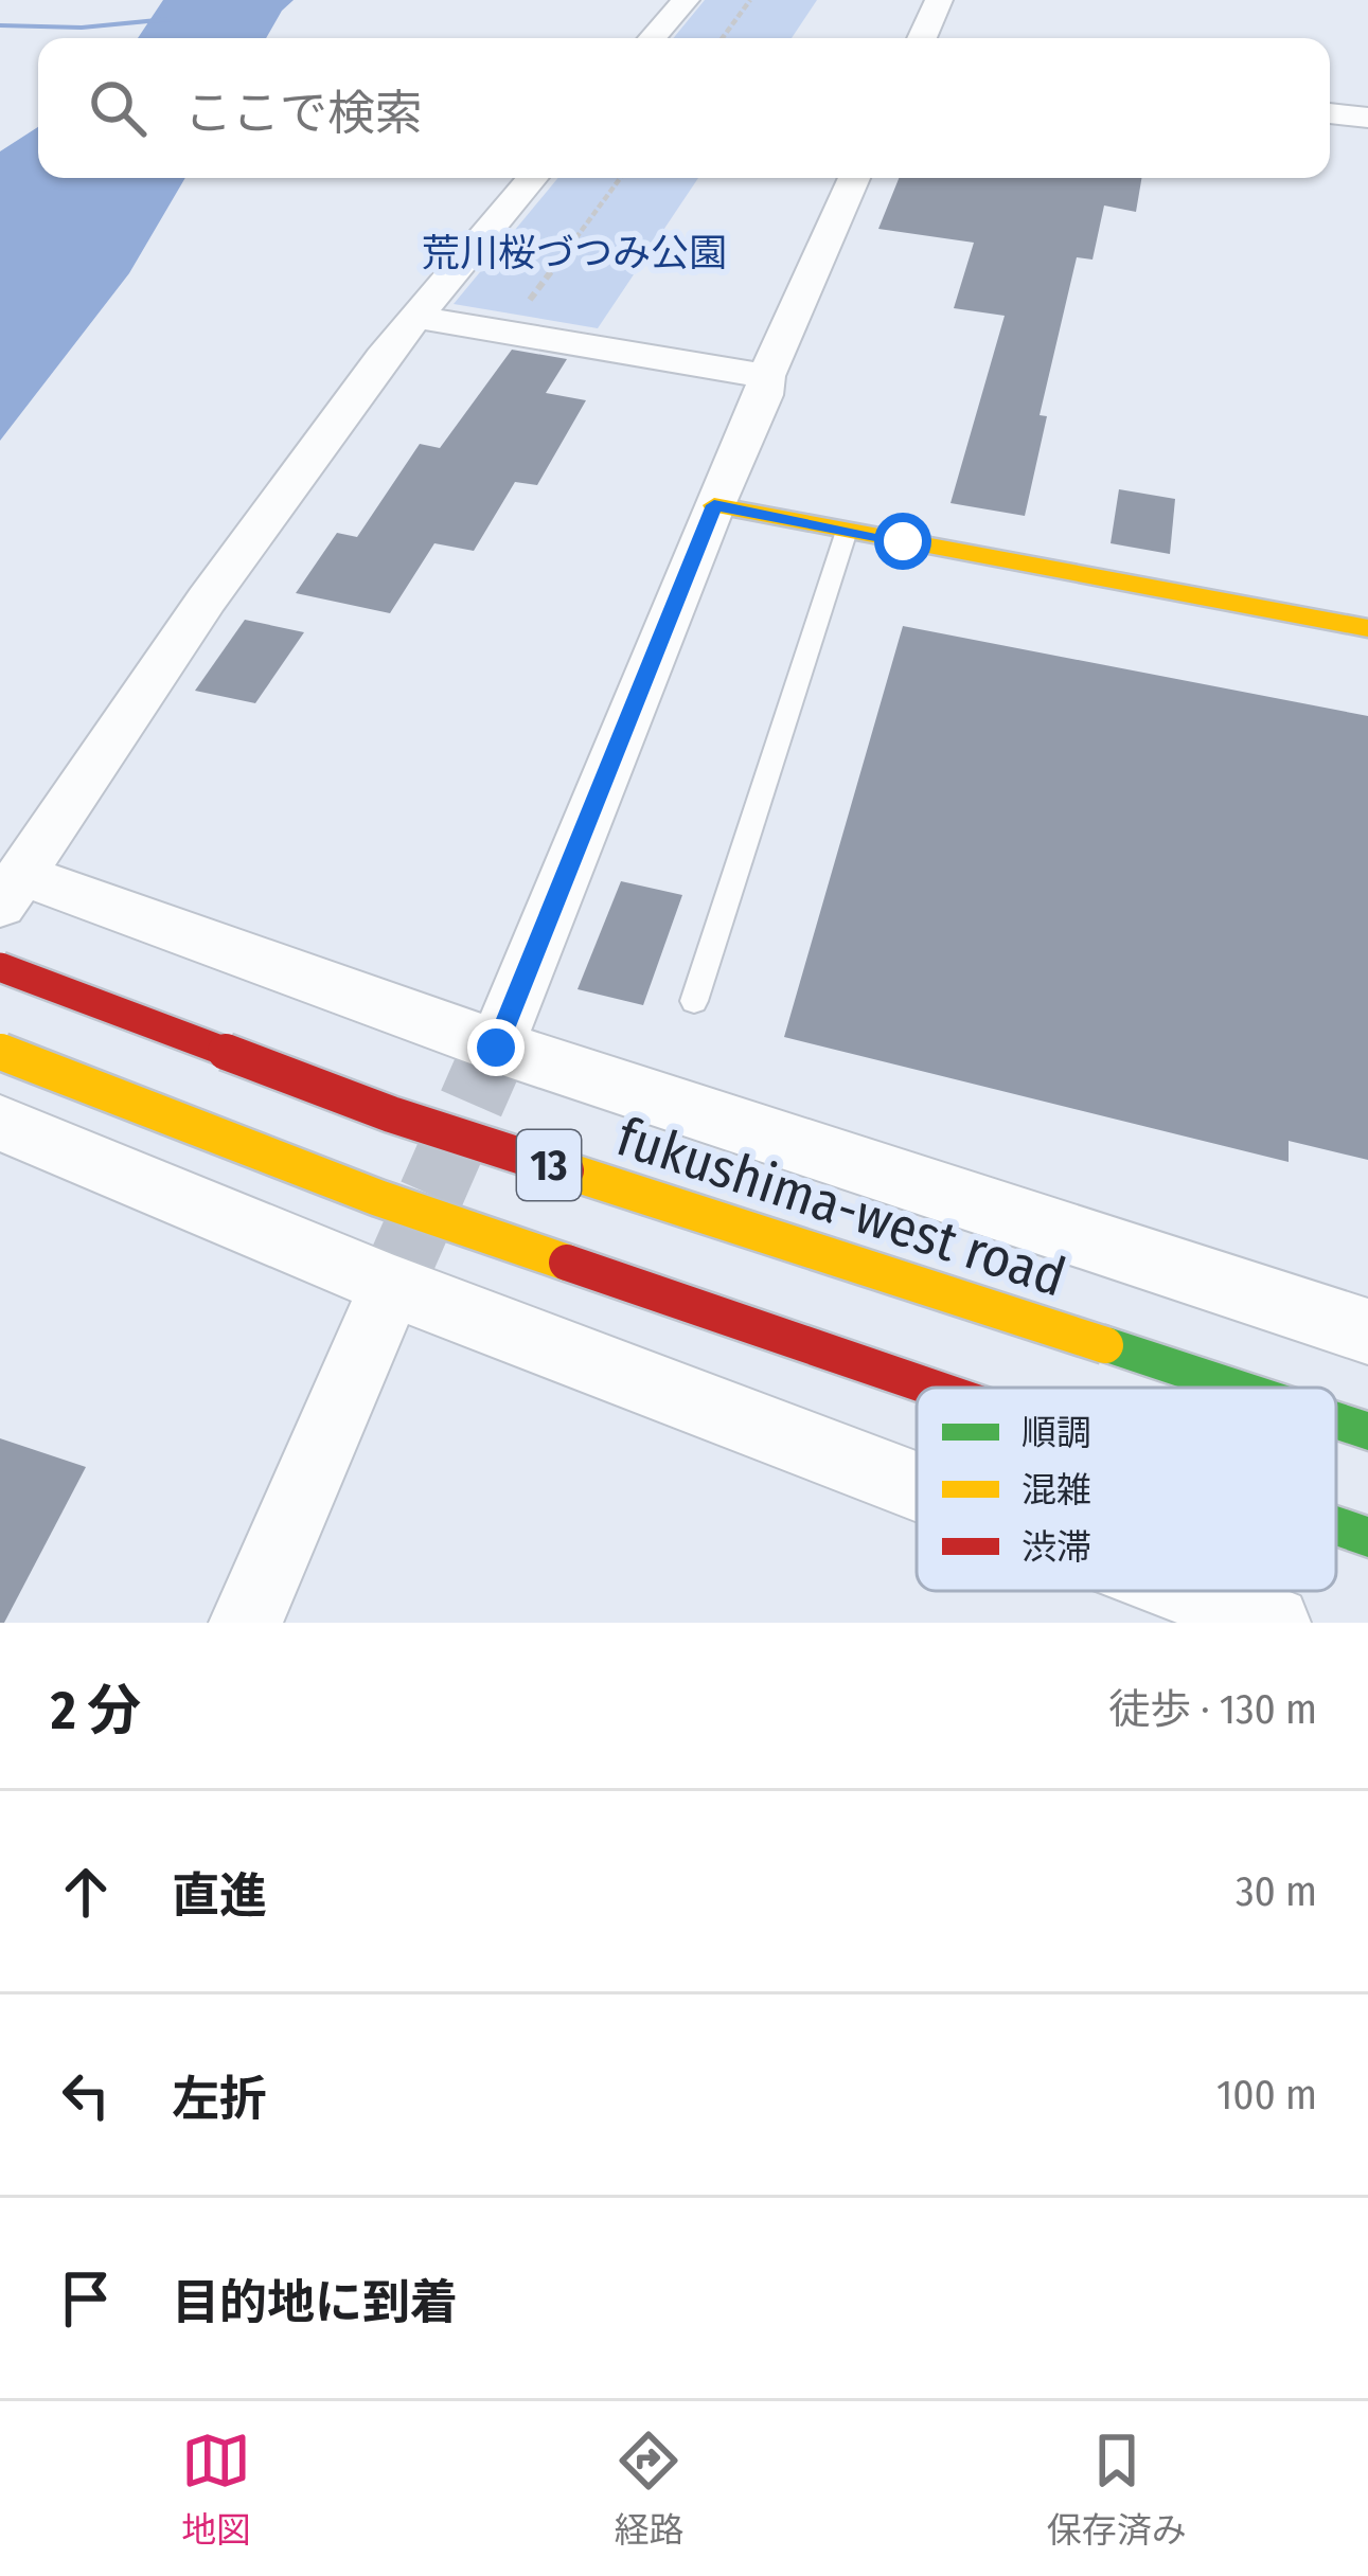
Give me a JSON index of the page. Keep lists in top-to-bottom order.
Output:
{
  "streets": {
    "main road": ["13", "fukushima-west road"]
  },
  "parks": ["荒川桜づつみ公園"],
  "legend": ["順調", "混雑", "渋滞"],
  "page": {
    "search": "ここで検索",
    "heading": ["2 分", "徒歩 · 130 m"],
    "list": [
      ["直進", "30 m"],
      ["左折", "100 m"],
      "目的地に到着"
    ],
    "nav": ["地図", "経路", "保存済み"]
  }
}
